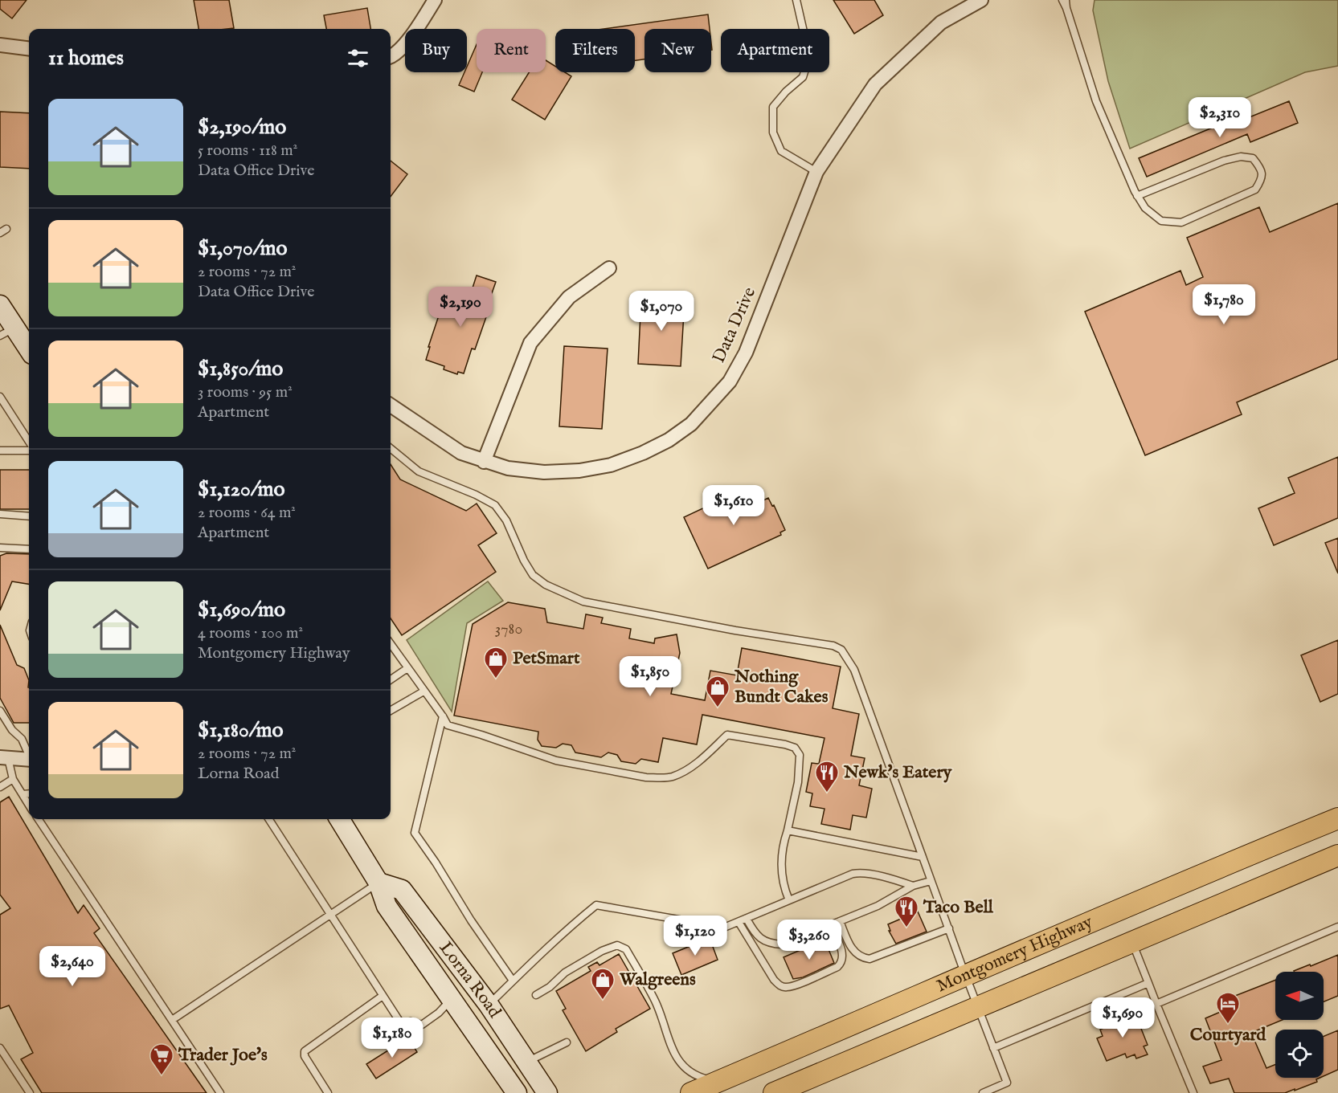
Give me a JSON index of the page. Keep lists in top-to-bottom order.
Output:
{
  "streets": {
    "main road": ["Montgomery Highway"],
    "street": ["Data Drive", "Lorna Road"]
  },
  "places": {
    "shop": ["PetSmart", "Nothing Bundt Cakes", "Walgreens"],
    "restaurant": ["Newk's Eatery", "Taco Bell"],
    "hotel": ["Courtyard"],
    "supermarket": ["Trader Joe's"]
  },
  "house_numbers": ["3780"],
  "north": "left",
  "page": {
    "chip": [
      "Buy",
      "Rent",
      "Filters",
      "New",
      "Apartment"
    ],
    "heading": "11 homes",
    "list": [
      {
        "name": "$2,190/mo",
        "note": "5 rooms · 118 m² · Data Office Drive"
      },
      {
        "name": "$1,070/mo",
        "note": "2 rooms · 72 m² · Data Office Drive"
      },
      {
        "name": "$1,850/mo",
        "note": "3 rooms · 95 m² · Apartment"
      },
      {
        "name": "$1,120/mo",
        "note": "2 rooms · 64 m² · Apartment"
      },
      {
        "name": "$1,690/mo",
        "note": "4 rooms · 100 m² · Montgomery Highway"
      },
      {
        "name": "$1,180/mo",
        "note": "2 rooms · 72 m² · Lorna Road"
      }
    ],
    "price": [
      "$2,310",
      "$1,780",
      "$2,190",
      "$1,070",
      "$1,610",
      "$1,850",
      "$1,120",
      "$3,260",
      "$2,640",
      "$1,690",
      "$1,180"
    ]
  }
}
